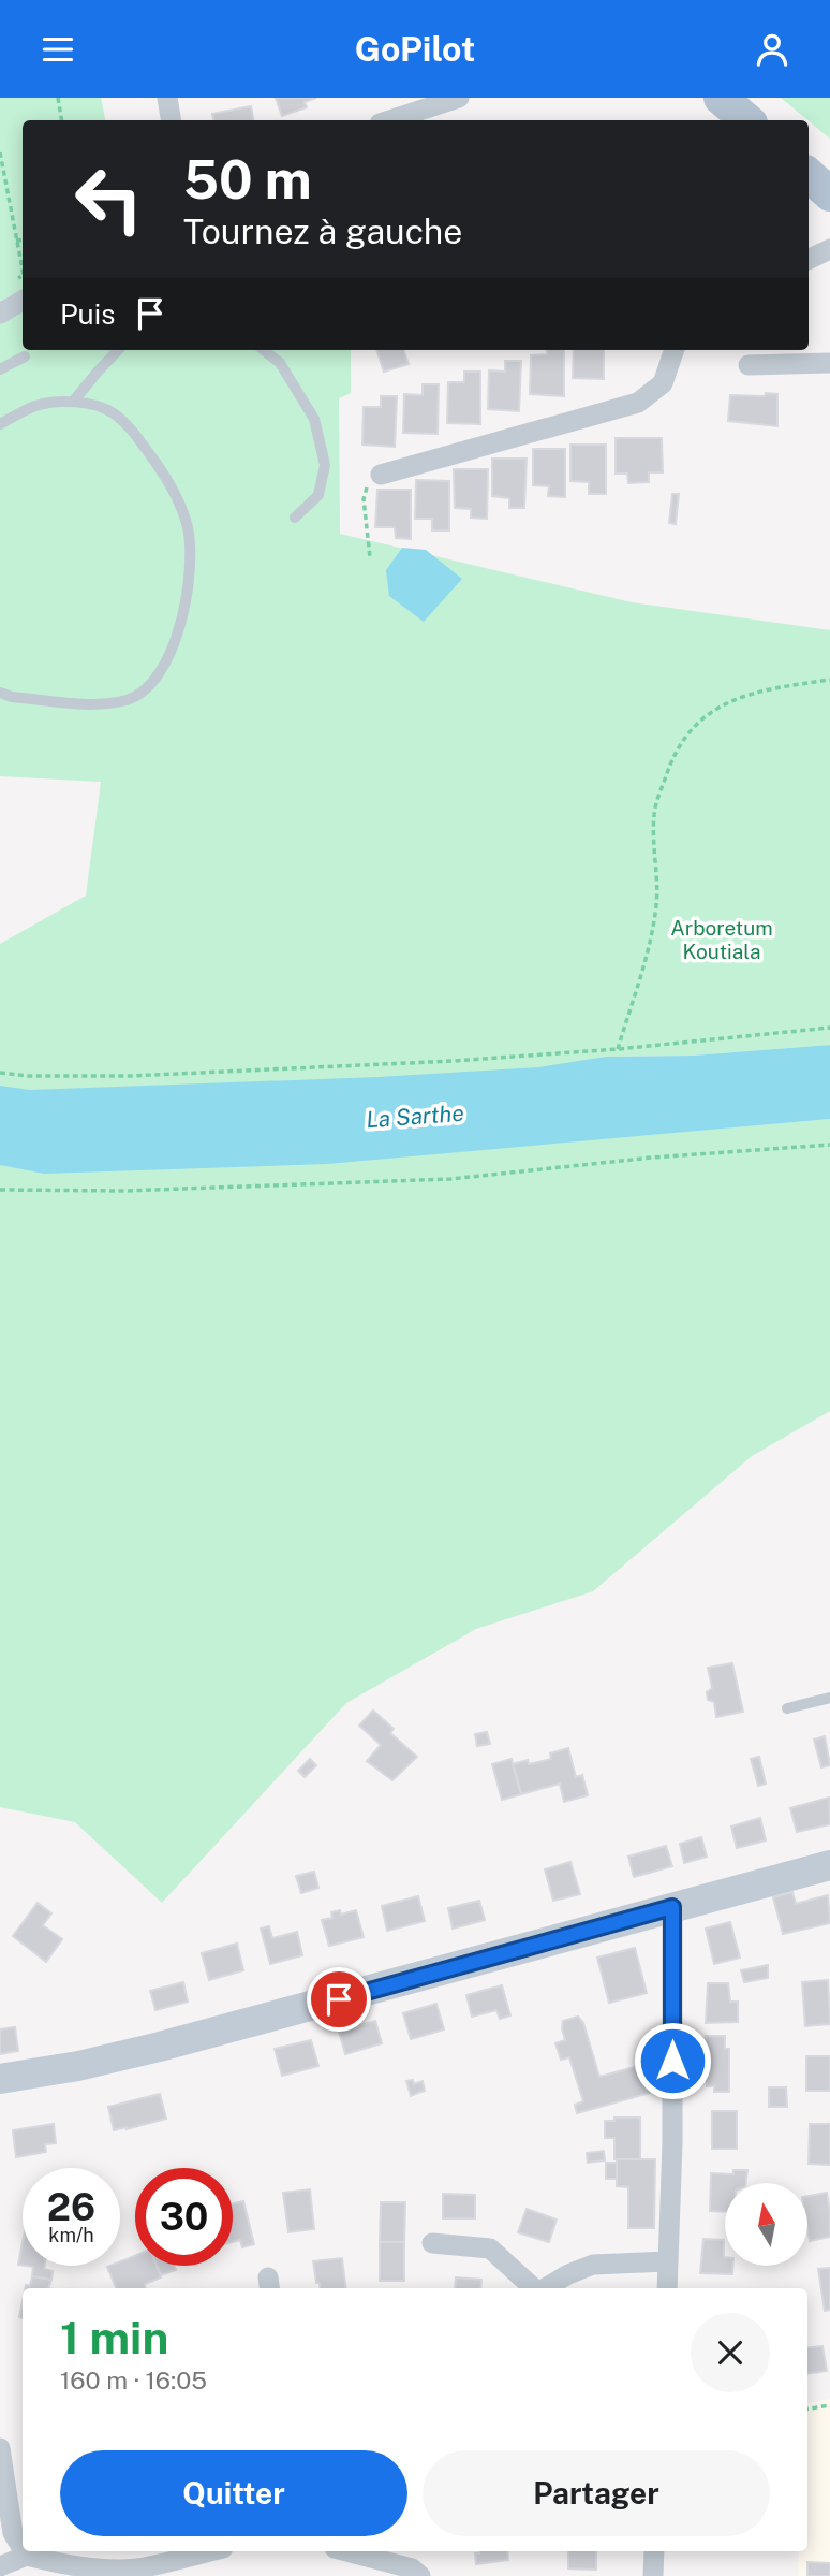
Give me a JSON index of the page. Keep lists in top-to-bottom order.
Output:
{
  "water": ["La Sarthe"],
  "parks": ["Arboretum Koutiala"],
  "north": "top",
  "page": {
    "header": "GoPilot",
    "turn": ["50 m", "Tournez à gauche"],
    "then": "Puis",
    "speed": "26 km/h",
    "limit": "30",
    "heading": ["1 min", "160 m · 16:05"],
    "buttons": ["Quitter", "Partager"]
  }
}
